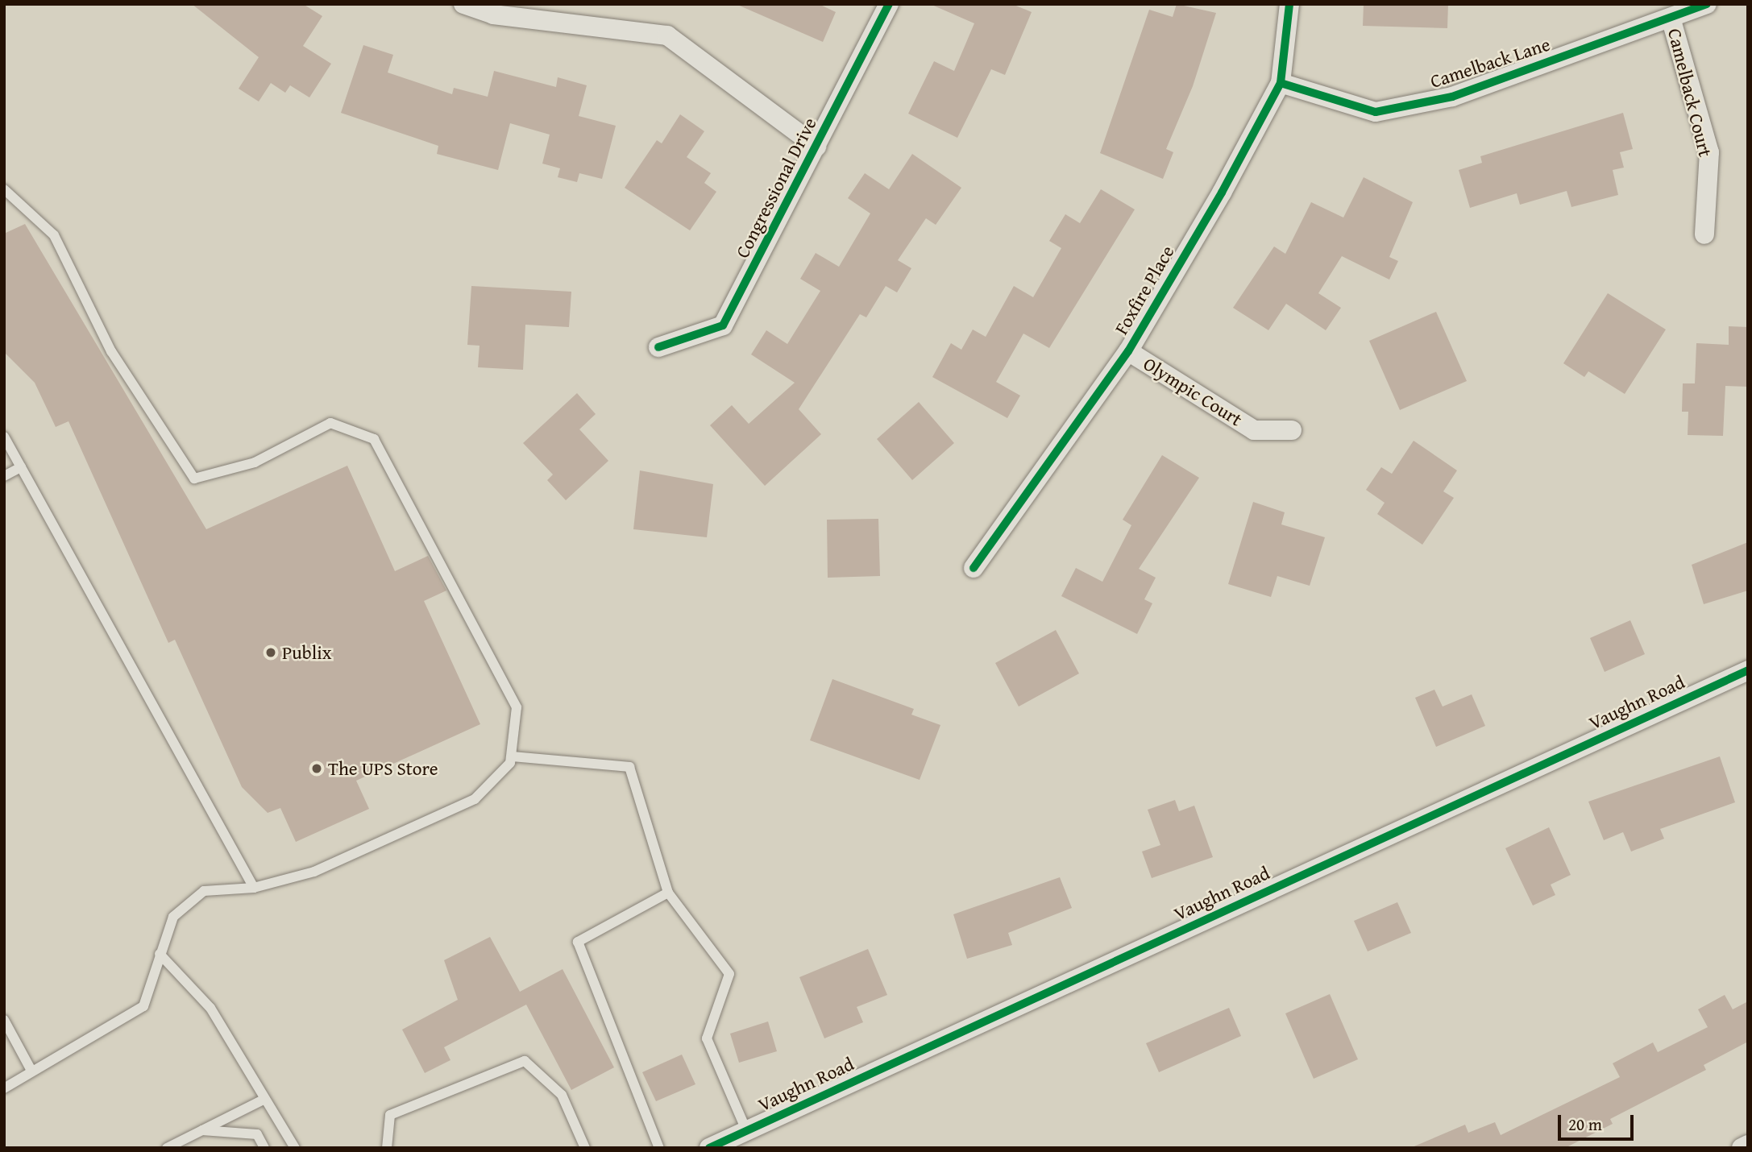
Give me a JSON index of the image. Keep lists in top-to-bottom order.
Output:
{
  "streets": {
    "street": [
      "Camelback Lane",
      "Camelback Court",
      "Congressional Drive",
      "Foxfire Place",
      "Olympic Court",
      "Vaughn Road"
    ]
  },
  "crossings": [
    ["Camelback Lane", "Camelback Court"],
    ["Camelback Lane", "Foxfire Place"],
    ["Foxfire Place", "Olympic Court"]
  ],
  "places": ["Publix", "The UPS Store"],
  "scale_bar": "20 m"
}
